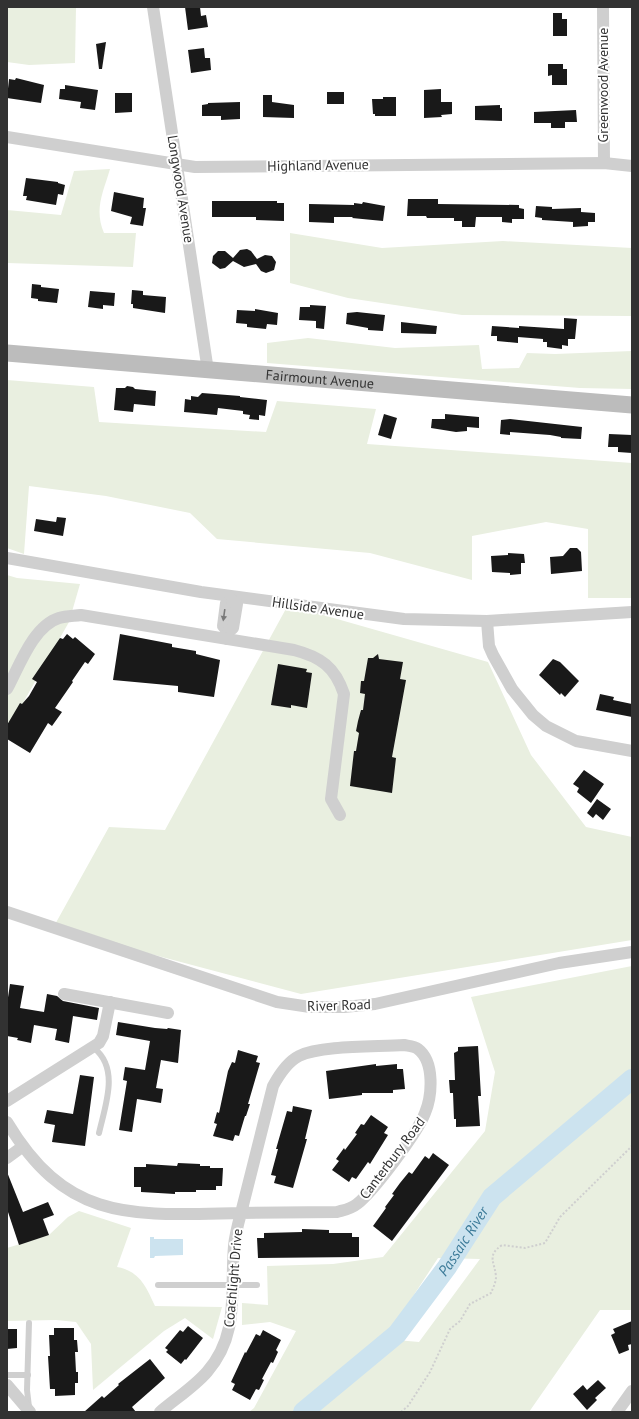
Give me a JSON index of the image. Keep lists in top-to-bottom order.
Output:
{
  "streets": {
    "main road": ["Fairmount Avenue"],
    "street": [
      "Greenwood Avenue",
      "Highland Avenue",
      "Longwood Avenue",
      "Hillside Avenue",
      "River Road",
      "Canterbury Road",
      "Coachlight Drive"
    ]
  },
  "crossings": [
    ["Greenwood Avenue", "Highland Avenue"],
    ["Highland Avenue", "Longwood Avenue"],
    ["Longwood Avenue", "Fairmount Avenue"],
    ["Canterbury Road", "Coachlight Drive"]
  ],
  "water": ["Passaic River"]
}
